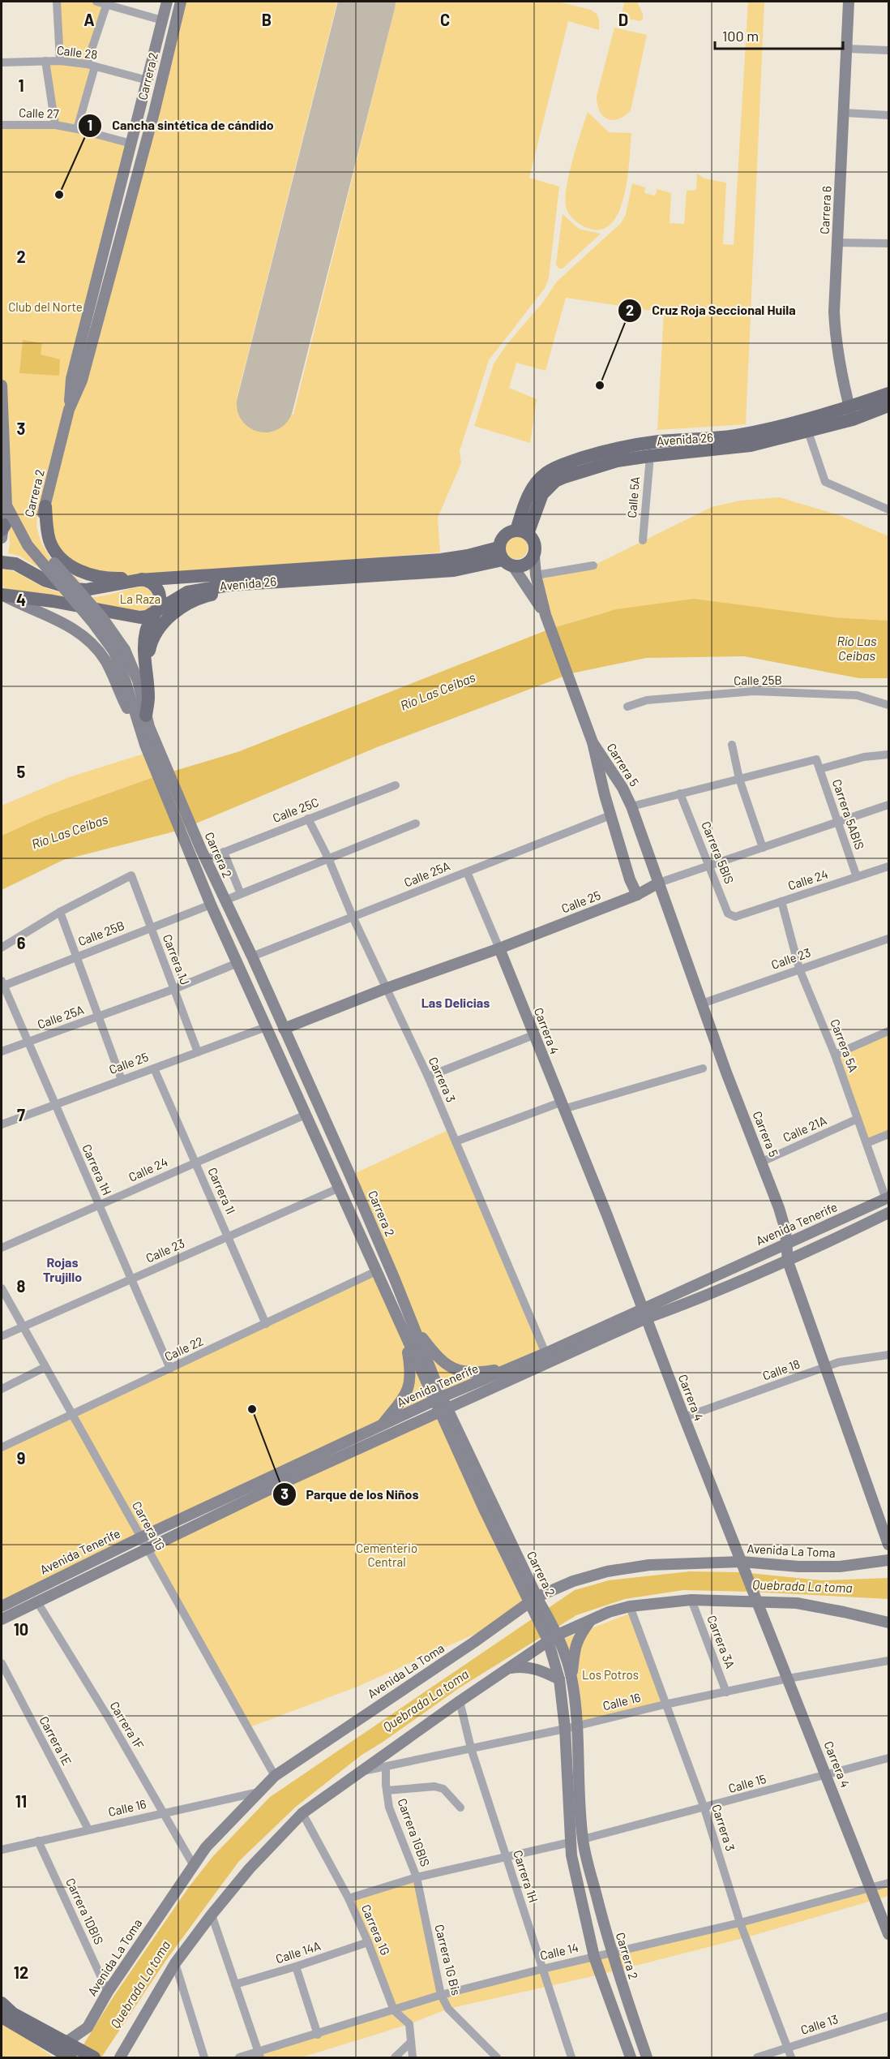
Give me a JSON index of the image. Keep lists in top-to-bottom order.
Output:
{
  "streets": {
    "main road": [
      "Carrera 2",
      "Carrera 6",
      "Avenida 26",
      "Carrera 5",
      "Calle 25",
      "Carrera 4",
      "Avenida Tenerife",
      "Avenida La Toma"
    ],
    "street": [
      "Calle 28",
      "Calle 27",
      "Calle 5A",
      "Calle 25B",
      "Calle 25C",
      "Carrera 5ABIS",
      "Carrera 5BIS",
      "Calle 25A",
      "Calle 24",
      "Calle 23",
      "Carrera 1J",
      "Carrera 5A",
      "Carrera 3",
      "Calle 21A",
      "Carrera 1H",
      "Carrera 1I",
      "Calle 22",
      "Calle 18",
      "Carrera 1G",
      "Carrera 3A",
      "Calle 16",
      "Carrera 1F",
      "Carrera 1E",
      "Calle 15",
      "Carrera 1GBIS",
      "Carrera 1DBIS",
      "Calle 14",
      "Calle 14A",
      "Carrera 1G Bis",
      "Calle 13"
    ]
  },
  "crossings": [
    ["Calle 28", "Carrera 2"],
    ["Carrera 2", "Calle 27"],
    ["Carrera 2", "Calle 25B"],
    ["Carrera 2", "Calle 25C"],
    ["Carrera 2", "Calle 25A"],
    ["Carrera 2", "Calle 24"],
    ["Carrera 2", "Calle 25"],
    ["Carrera 2", "Calle 23"],
    ["Carrera 2", "Avenida Tenerife"],
    ["Carrera 2", "Calle 22"],
    ["Carrera 2", "Avenida La Toma"],
    ["Carrera 2", "Calle 16"],
    ["Carrera 2", "Calle 15"],
    ["Carrera 2", "Calle 14"],
    ["Carrera 6", "Avenida 26"],
    ["Avenida 26", "Calle 5A"],
    ["Avenida 26", "Carrera 5"],
    ["Calle 25B", "Carrera 1J"],
    ["Calle 25B", "Carrera 1H"],
    ["Carrera 5", "Calle 25A"],
    ["Carrera 5", "Calle 25"],
    ["Carrera 5", "Calle 23"],
    ["Carrera 5", "Calle 21A"],
    ["Carrera 5", "Avenida Tenerife"],
    ["Carrera 5", "Calle 18"],
    ["Calle 25C", "Carrera 3"],
    ["Carrera 5ABIS", "Calle 24"],
    ["Carrera 5ABIS", "Calle 25"],
    ["Carrera 5BIS", "Calle 24"],
    ["Carrera 5BIS", "Calle 25"],
    ["Calle 25A", "Carrera 1J"],
    ["Calle 25A", "Carrera 4"],
    ["Calle 25A", "Carrera 3"],
    ["Calle 25A", "Carrera 1H"],
    ["Calle 24", "Carrera 5A"],
    ["Calle 24", "Carrera 1H"],
    ["Calle 24", "Carrera 1I"],
    ["Calle 25", "Carrera 1J"],
    ["Calle 25", "Carrera 4"],
    ["Calle 25", "Carrera 3"],
    ["Calle 25", "Carrera 1H"],
    ["Calle 25", "Carrera 1I"],
    ["Calle 23", "Carrera 5A"],
    ["Calle 23", "Carrera 1H"],
    ["Calle 23", "Carrera 1I"],
    ["Calle 23", "Carrera 1G"],
    ["Carrera 4", "Avenida Tenerife"],
    ["Carrera 4", "Calle 18"],
    ["Carrera 4", "Avenida La Toma"],
    ["Carrera 4", "Calle 16"],
    ["Carrera 4", "Calle 15"],
    ["Carrera 4", "Calle 14"],
    ["Carrera 5A", "Calle 21A"],
    ["Carrera 5A", "Avenida Tenerife"],
    ["Carrera 3", "Avenida Tenerife"],
    ["Carrera 3", "Calle 16"],
    ["Carrera 3", "Calle 15"],
    ["Carrera 3", "Calle 14"],
    ["Carrera 3", "Calle 13"],
    ["Carrera 1H", "Calle 22"],
    ["Carrera 1H", "Calle 16"],
    ["Carrera 1H", "Calle 14"],
    ["Carrera 1I", "Calle 22"],
    ["Avenida Tenerife", "Carrera 1G"],
    ["Avenida Tenerife", "Carrera 1F"],
    ["Calle 22", "Carrera 1G"],
    ["Carrera 1G", "Avenida La Toma"],
    ["Carrera 1G", "Calle 14"],
    ["Carrera 1G", "Calle 14A"],
    ["Avenida La Toma", "Calle 16"],
    ["Avenida La Toma", "Carrera 1F"],
    ["Avenida La Toma", "Carrera 1DBIS"],
    ["Carrera 3A", "Calle 16"],
    ["Calle 16", "Carrera 1F"],
    ["Calle 16", "Carrera 1E"],
    ["Calle 16", "Carrera 1GBIS"],
    ["Calle 16", "Carrera 1DBIS"],
    ["Carrera 1GBIS", "Carrera 1G Bis"],
    ["Calle 14", "Carrera 1G Bis"]
  ],
  "districts": ["Las Delicias", "Rojas Trujillo"],
  "water": ["Río Las Ceibas", "Quebrada La toma"],
  "parks": [
    "Club del Norte",
    "La Raza",
    "Cementerio Central",
    "Los Potros"
  ],
  "places": ["Cancha sintética de cándido", "Cruz Roja Seccional Huila", "Parque de los Niños"],
  "scale_bar": "100 m",
  "grid": {
    "columns": [
      "A",
      "B",
      "C",
      "D"
    ],
    "rows": [
      "1",
      "2",
      "3",
      "4",
      "5",
      "6",
      "7",
      "8",
      "9",
      "10",
      "11",
      "12"
    ]
  }
}
